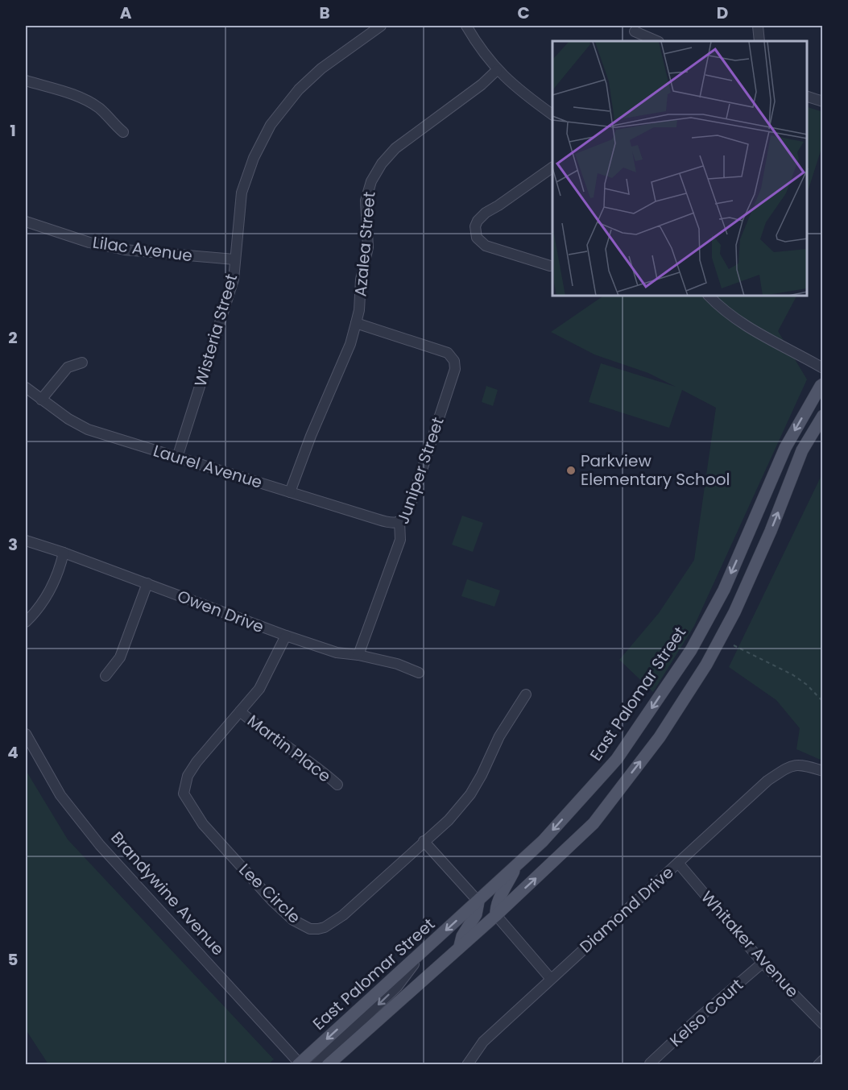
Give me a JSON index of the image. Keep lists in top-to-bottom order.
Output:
{
  "streets": {
    "main road": ["East Palomar Street"],
    "street": [
      "Azalea Street",
      "Lilac Avenue",
      "Wisteria Street",
      "Laurel Avenue",
      "Juniper Street",
      "Owen Drive",
      "Martin Place",
      "Brandywine Avenue",
      "Lee Circle",
      "Diamond Drive",
      "Whitaker Avenue",
      "Kelso Court"
    ]
  },
  "crossings": [
    ["Azalea Street", "Laurel Avenue"],
    ["Azalea Street", "Juniper Street"],
    ["Lilac Avenue", "Wisteria Street"],
    ["Wisteria Street", "Laurel Avenue"],
    ["Laurel Avenue", "Juniper Street"],
    ["Juniper Street", "Owen Drive"],
    ["Owen Drive", "Lee Circle"],
    ["East Palomar Street", "Brandywine Avenue"],
    ["Martin Place", "Lee Circle"],
    ["Diamond Drive", "Whitaker Avenue"],
    ["Whitaker Avenue", "Kelso Court"]
  ],
  "places": ["Parkview Elementary School"],
  "grid": {
    "columns": [
      "A",
      "B",
      "C",
      "D"
    ],
    "rows": [
      "1",
      "2",
      "3",
      "4",
      "5"
    ]
  }
}
